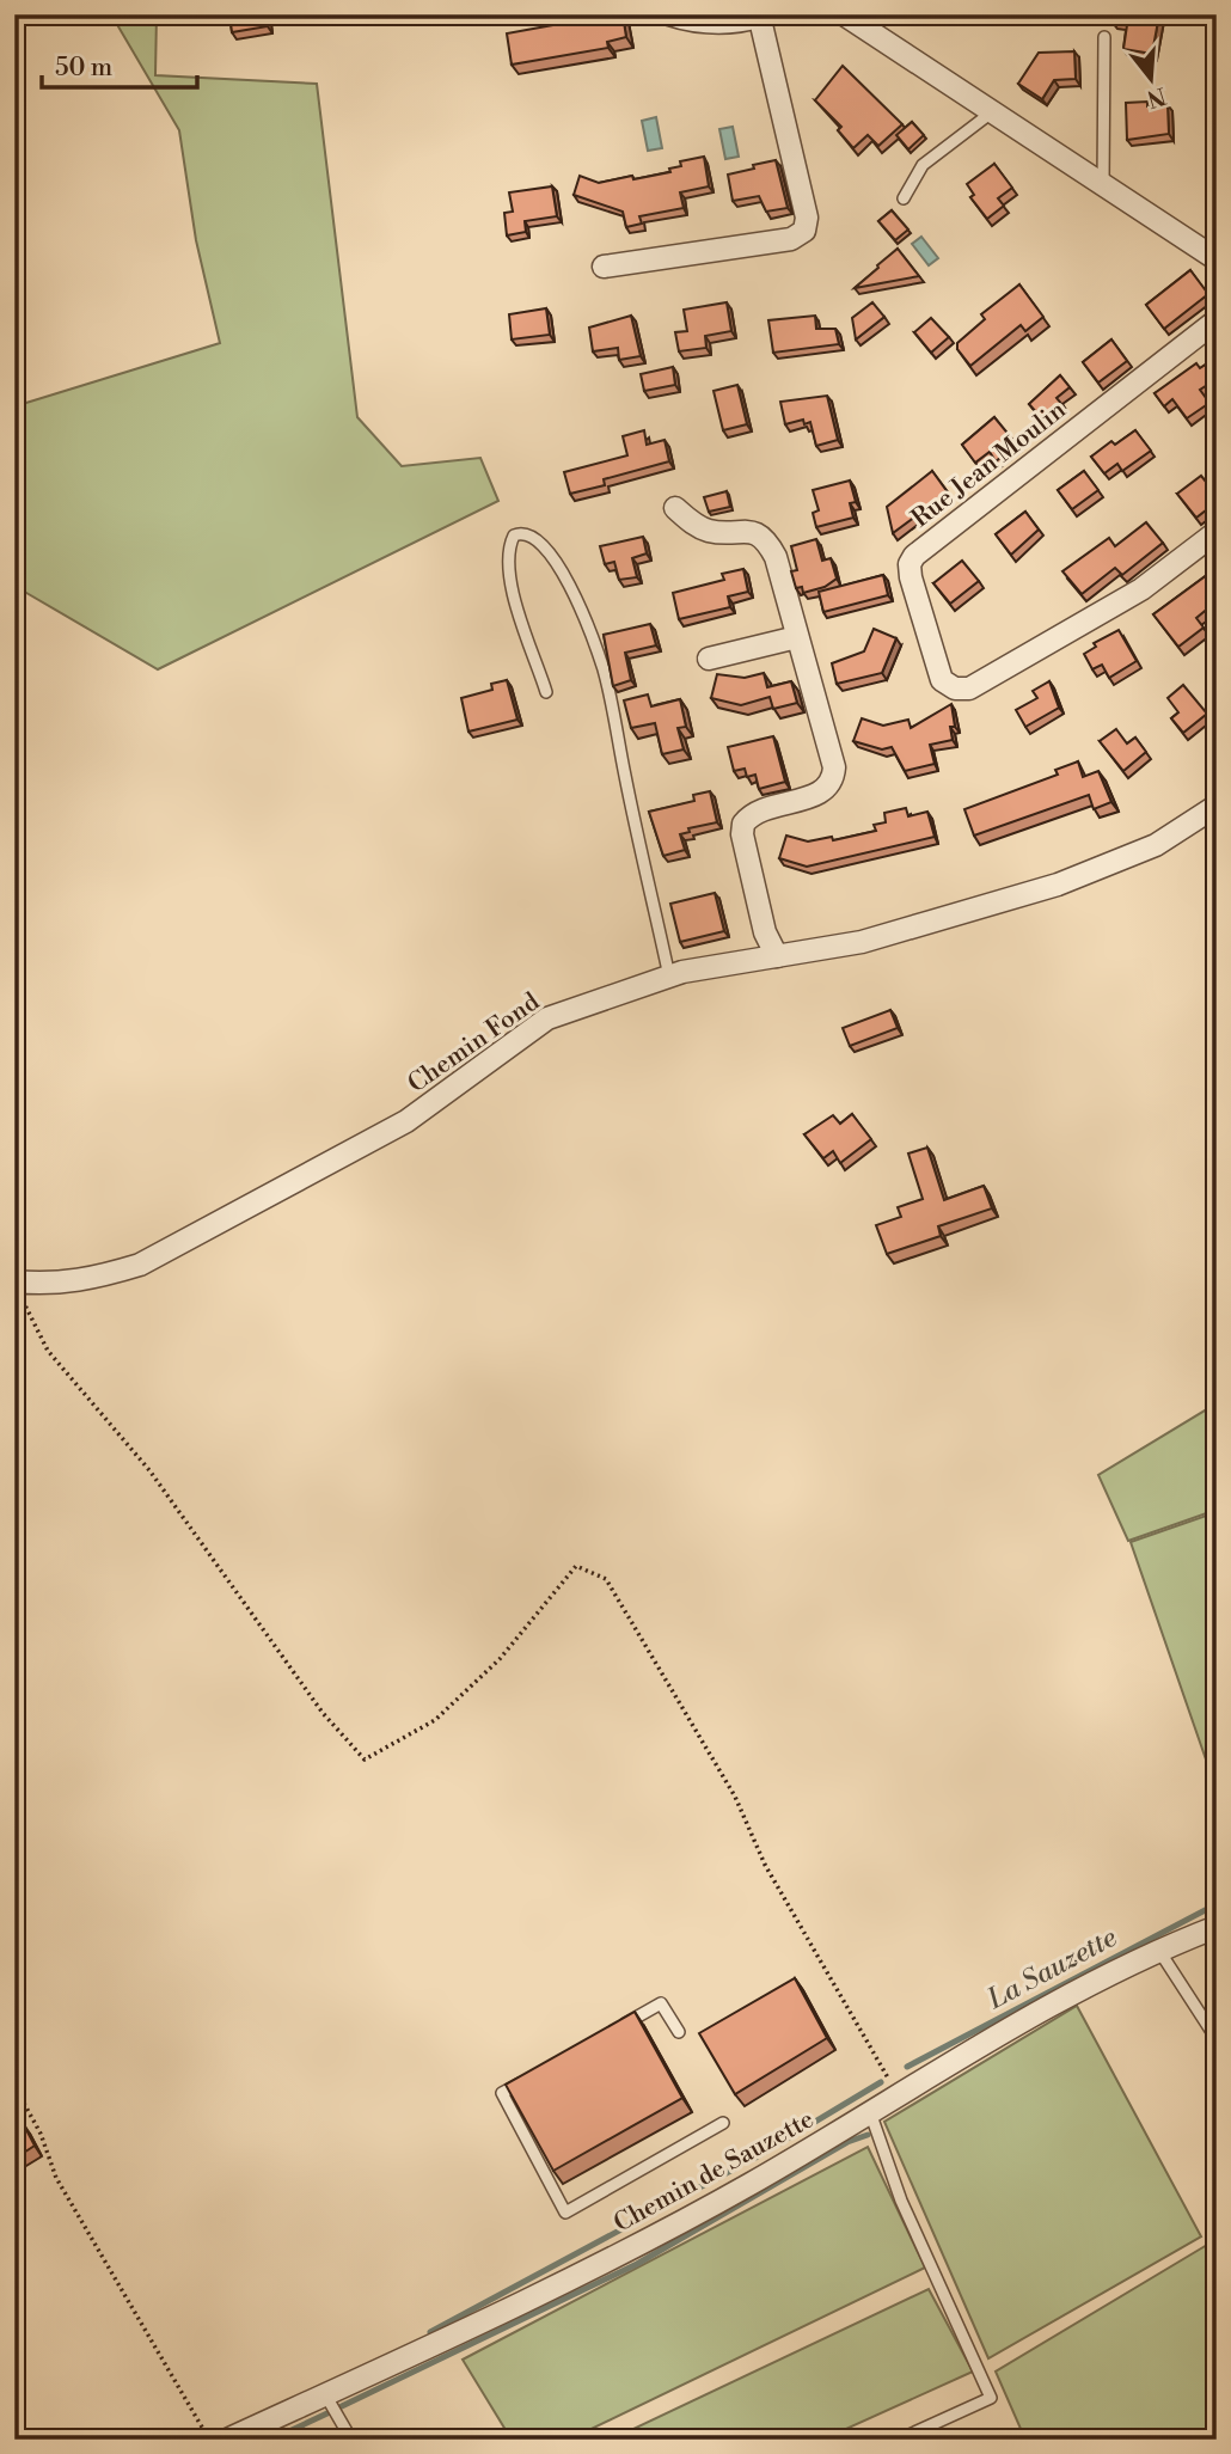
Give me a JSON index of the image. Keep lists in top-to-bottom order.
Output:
{
  "streets": {
    "street": ["Rue Jean Moulin", "Chemin Fond", "Chemin de Sauzette"]
  },
  "water": ["La Sauzette"],
  "scale_bar": "50 m",
  "north": "bottom"
}
